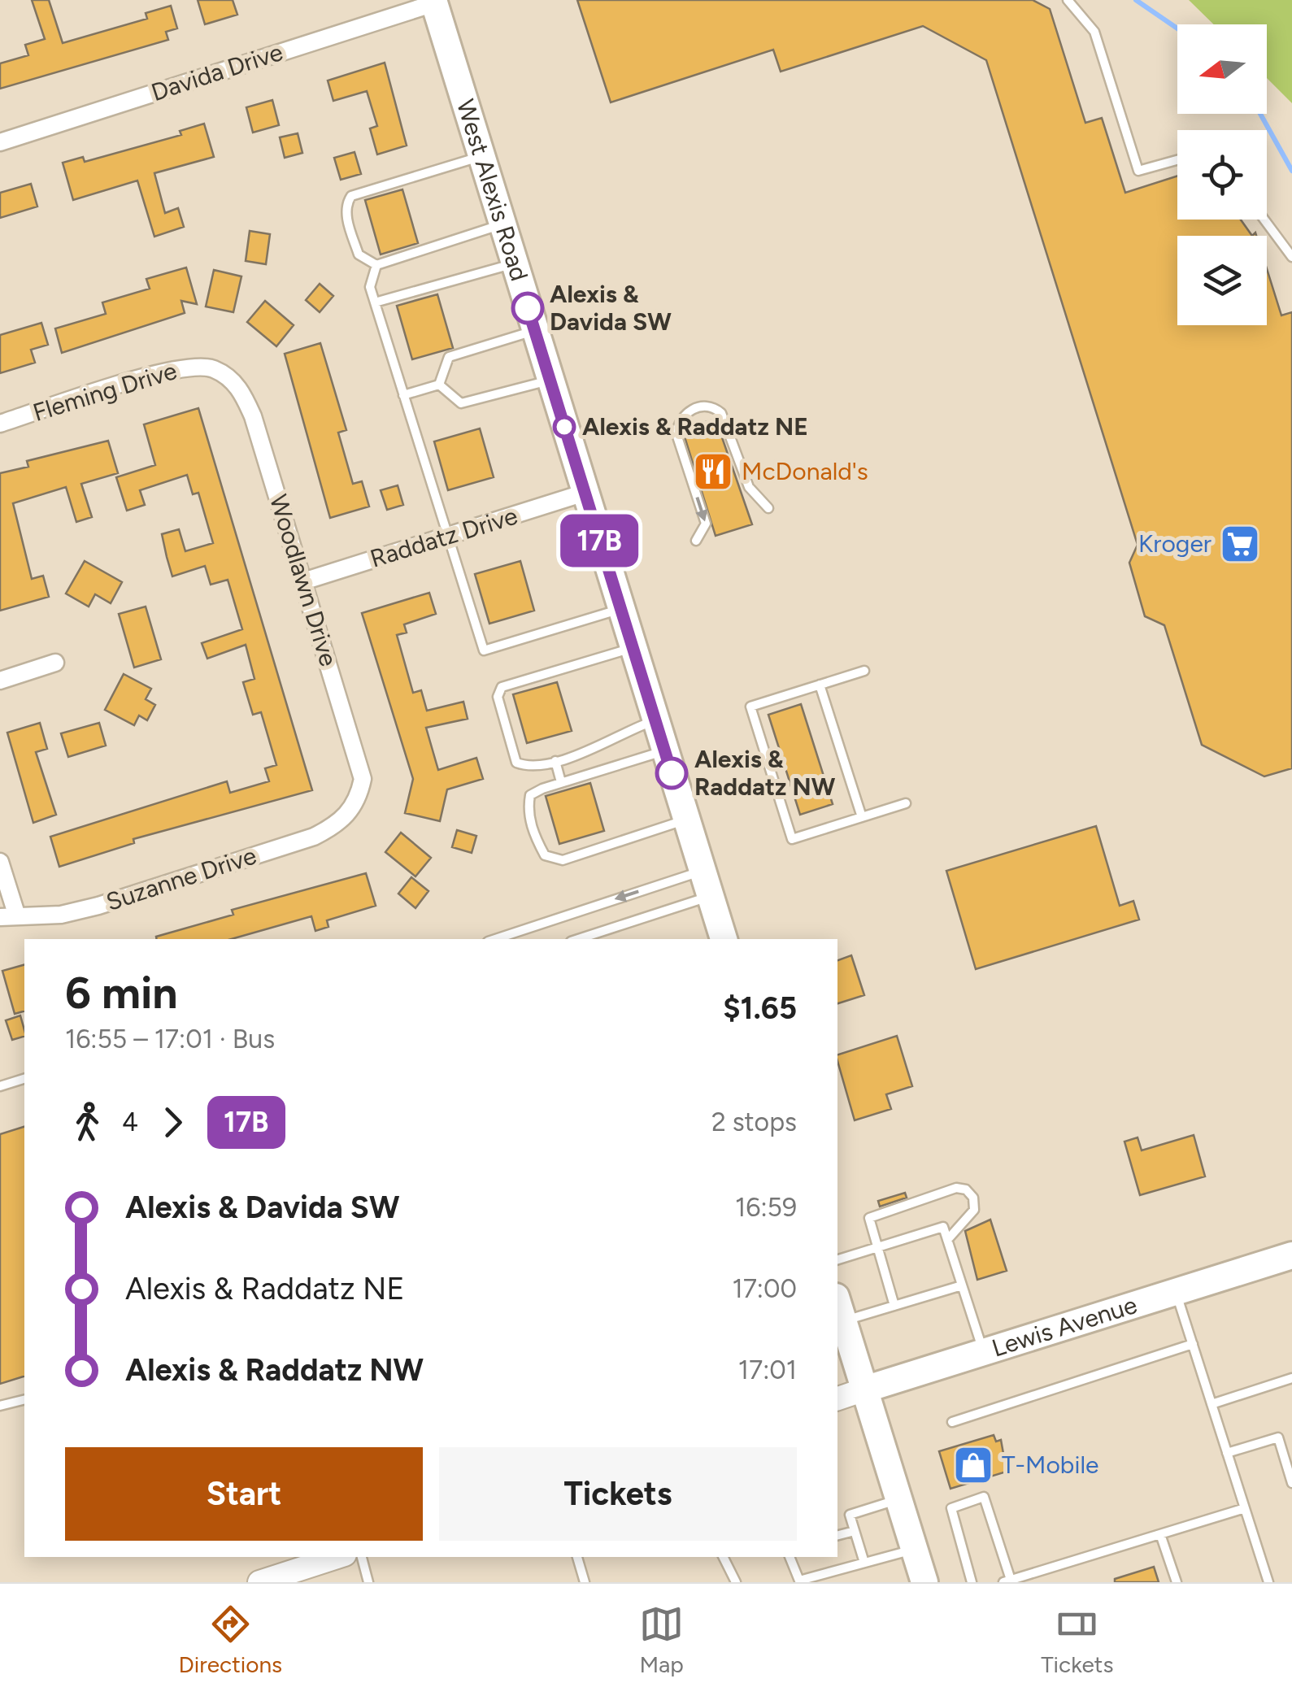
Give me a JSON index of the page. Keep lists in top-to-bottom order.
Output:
{
  "streets": {
    "main road": ["West Alexis Road", "Lewis Avenue"],
    "street": [
      "Davida Drive",
      "Fleming Drive",
      "Raddatz Drive",
      "Woodlawn Drive",
      "Suzanne Drive"
    ]
  },
  "crossings": [
    ["Davida Drive", "West Alexis Road"],
    ["West Alexis Road", "Raddatz Drive"],
    ["Fleming Drive", "Woodlawn Drive"],
    ["Raddatz Drive", "Woodlawn Drive"],
    ["Woodlawn Drive", "Suzanne Drive"]
  ],
  "places": {
    "other": ["Alexis & Davida SW", "Alexis & Raddatz NE", "Alexis & Raddatz NW"],
    "restaurant": ["McDonald's"],
    "supermarket": ["Kroger"],
    "shop": ["T-Mobile"]
  },
  "lines": ["bus line 17B"],
  "north": "left",
  "page": {
    "on_map": "17B",
    "heading": ["6 min", "16:55 – 17:01 · Bus", "$1.65"],
    "legs": ["4", "17B", "2 stops"],
    "list": [
      {
        "name": "Alexis & Davida SW",
        "value": "16:59"
      },
      {
        "name": "Alexis & Raddatz NE",
        "value": "17:00"
      },
      {
        "name": "Alexis & Raddatz NW",
        "value": "17:01"
      }
    ],
    "buttons": ["Start", "Tickets"],
    "tabs": ["Directions", "Map", "Tickets"]
  }
}
